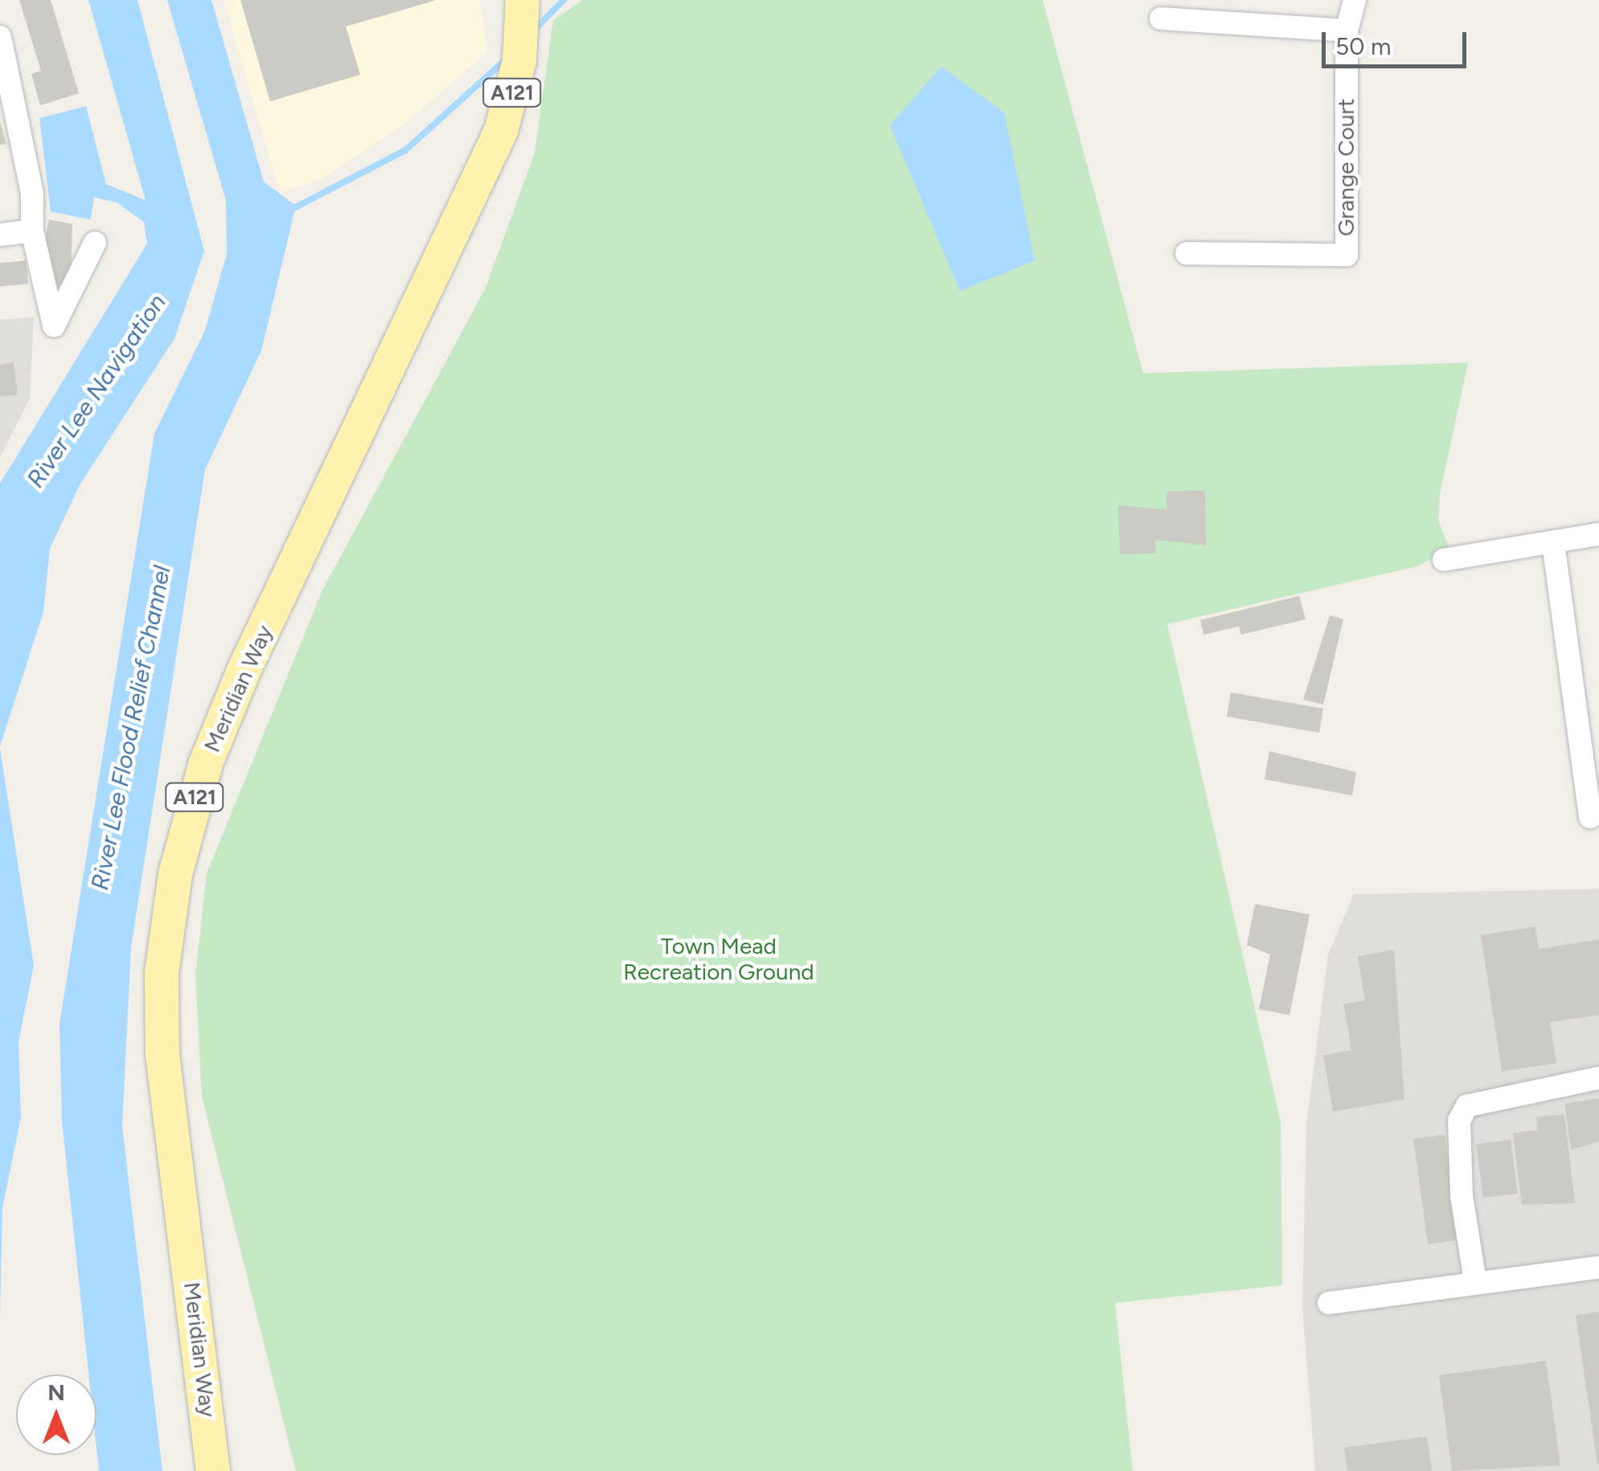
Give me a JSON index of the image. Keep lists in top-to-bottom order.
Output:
{
  "streets": {
    "main road": ["A121", "Meridian Way"],
    "street": ["Grange Court"]
  },
  "water": ["River Lee Navigation", "River Lee Flood Relief Channel"],
  "parks": ["Town Mead Recreation Ground"],
  "scale_bar": "50 m",
  "north": "top"
}
